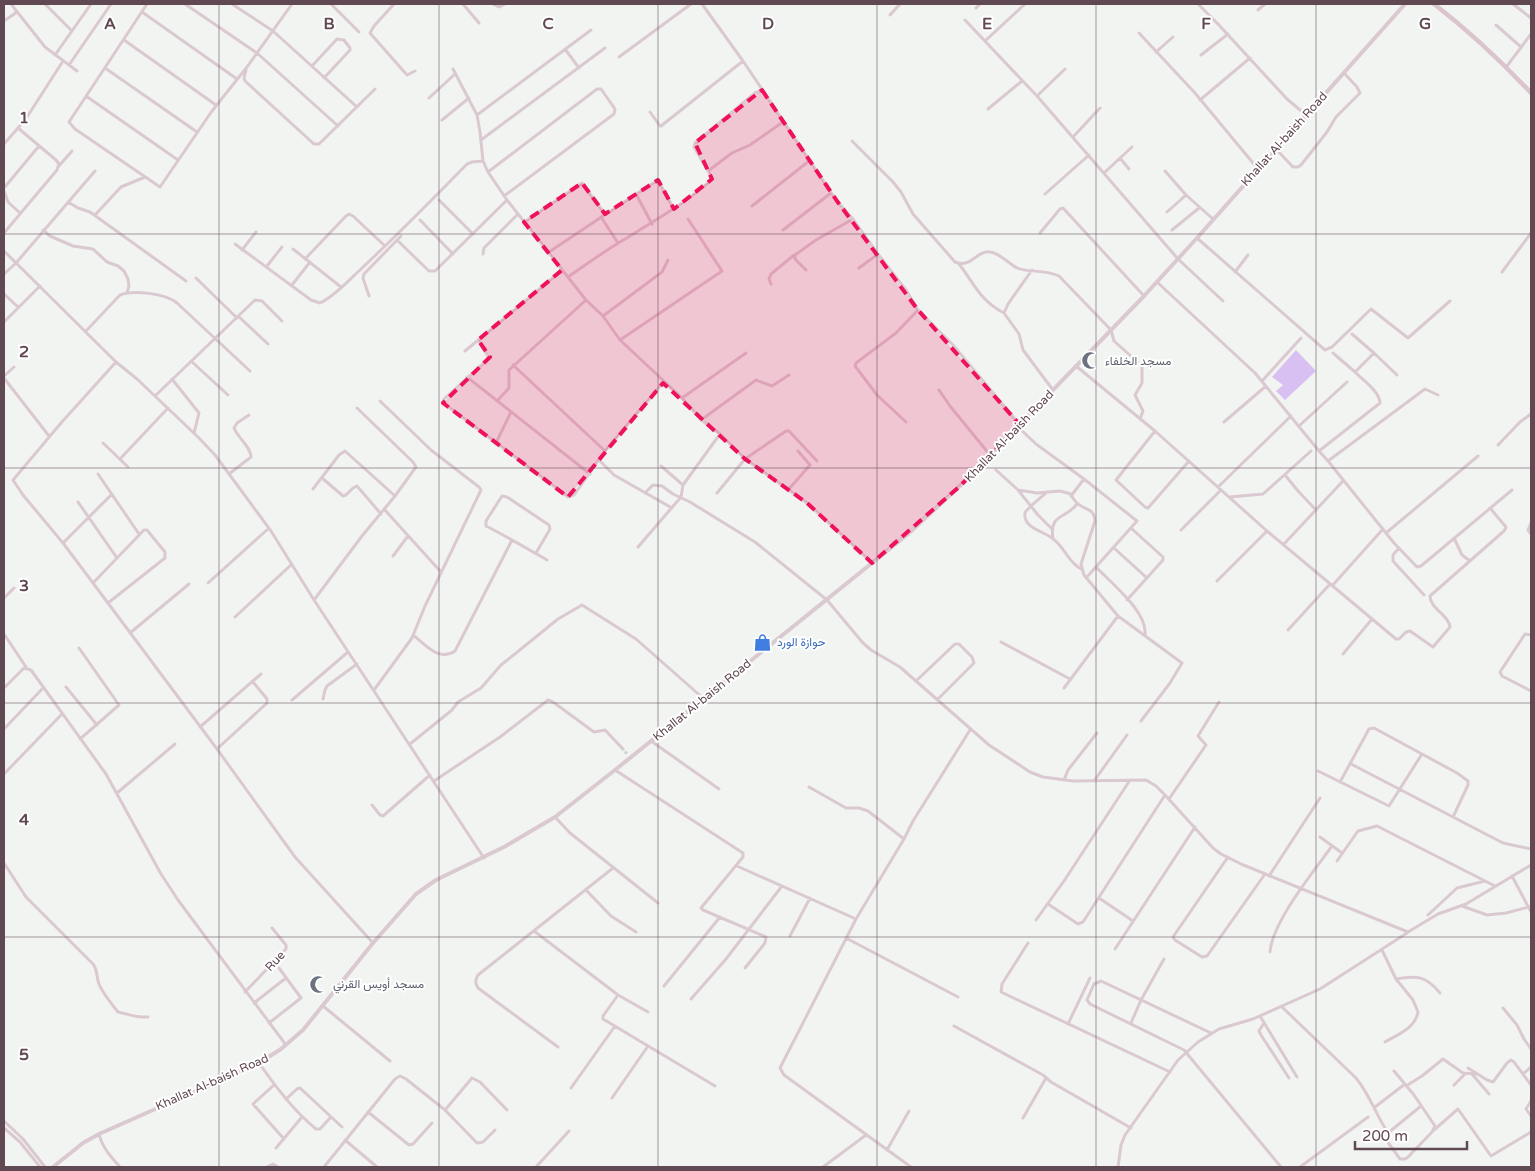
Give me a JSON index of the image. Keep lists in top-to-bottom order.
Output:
{
  "streets": {
    "street": ["Khallat Al-baish Road", "Rue"]
  },
  "places": {
    "mosque": ["مسجد الخلفاء", "مسجد أويس القرني"],
    "shop": ["حوازة الورد"]
  },
  "scale_bar": "200 m",
  "grid": {
    "columns": [
      "A",
      "B",
      "C",
      "D",
      "E",
      "F",
      "G"
    ],
    "rows": [
      "1",
      "2",
      "3",
      "4",
      "5"
    ]
  }
}
